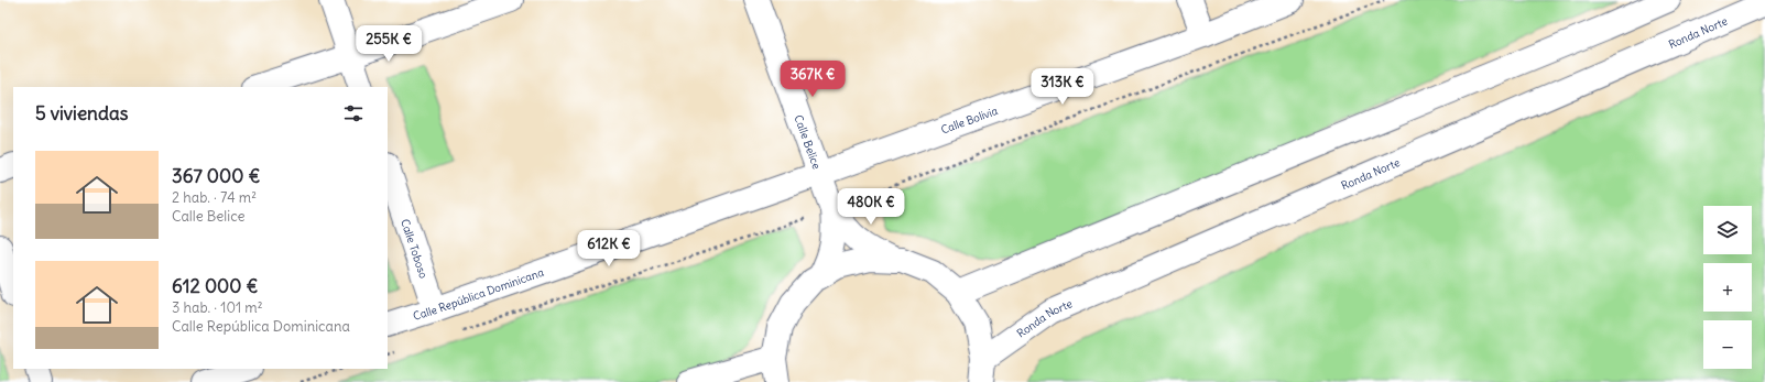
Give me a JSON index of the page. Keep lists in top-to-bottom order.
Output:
{
  "streets": {
    "street": [
      "Ronda Norte",
      "Calle Bolivia",
      "Calle Belice",
      "Calle Toboso",
      "Calle República Dominicana"
    ]
  },
  "crossings": [
    ["Ronda Norte", "Calle Belice"],
    ["Calle Bolivia", "Calle Belice"],
    ["Calle Bolivia", "Calle República Dominicana"],
    ["Calle Belice", "Calle República Dominicana"],
    ["Calle Toboso", "Calle República Dominicana"]
  ],
  "page": {
    "price": [
      "255K €",
      "367K €",
      "313K €",
      "480K €",
      "612K €"
    ],
    "heading": "5 viviendas",
    "list": [
      {
        "name": "367 000 €",
        "note": "2 hab. · 74 m² · Calle Belice"
      },
      {
        "name": "612 000 €",
        "note": "3 hab. · 101 m² · Calle República Dominicana"
      }
    ],
    "map_buttons": ["+", "−"]
  }
}
